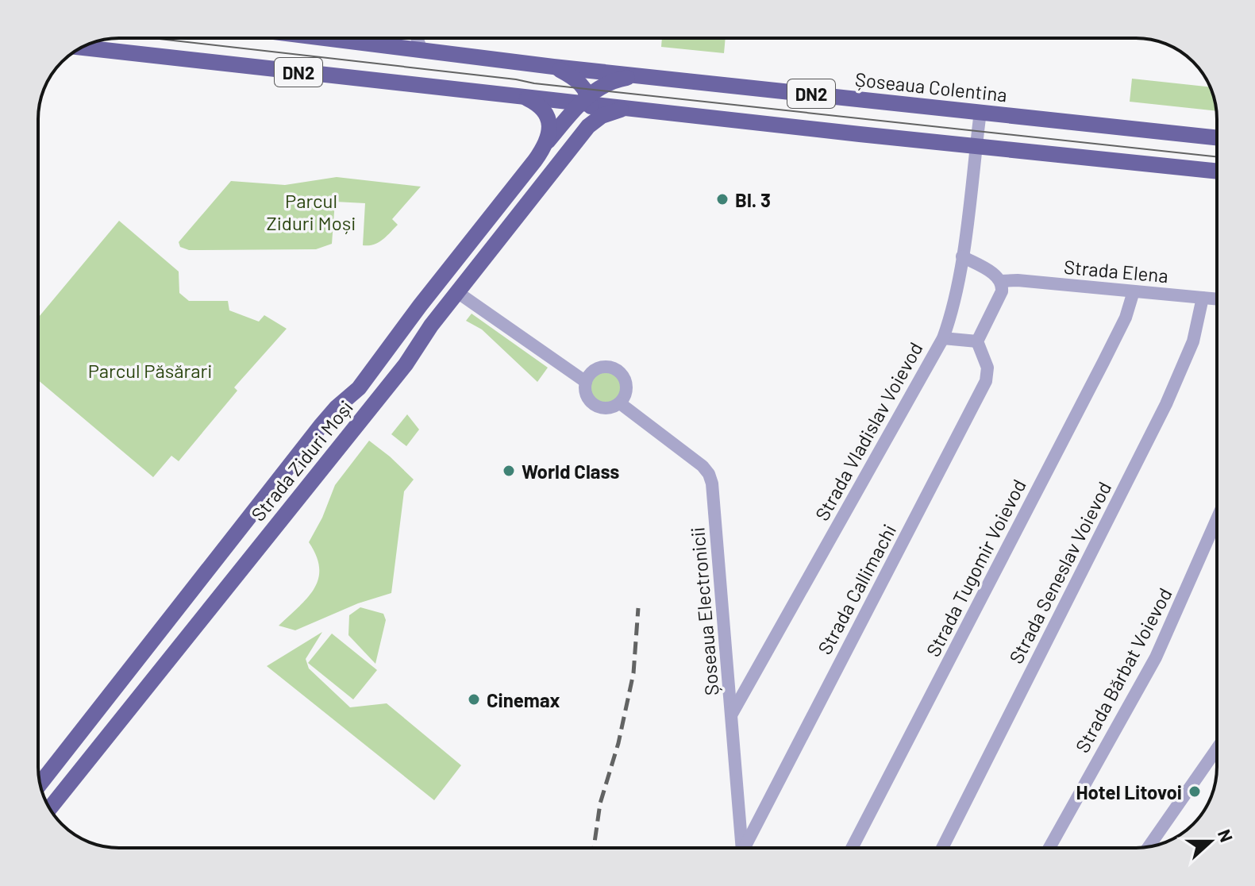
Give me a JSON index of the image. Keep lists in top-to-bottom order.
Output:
{
  "streets": {
    "main road": ["DN2", "Șoseaua Colentina", "Strada Ziduri Moși"],
    "street": [
      "Strada Elena",
      "Strada Vladislav Voievod",
      "Strada Tugomir Voievod",
      "Strada Seneslav Voievod",
      "Strada Callimachi",
      "Șoseaua Electronicii",
      "Strada Bărbat Voievod"
    ]
  },
  "crossings": [
    ["DN2", "Șoseaua Colentina"],
    ["DN2", "Strada Vladislav Voievod"],
    ["DN2", "Strada Ziduri Moși"],
    ["Șoseaua Colentina", "Strada Vladislav Voievod"],
    ["Șoseaua Colentina", "Strada Ziduri Moși"],
    ["Strada Elena", "Strada Tugomir Voievod"],
    ["Strada Elena", "Strada Seneslav Voievod"],
    ["Strada Vladislav Voievod", "Șoseaua Electronicii"]
  ],
  "parks": ["Parcul Ziduri Moși", "Parcul Păsărari"],
  "places": [
    "Bl. 3",
    "World Class",
    "Cinemax",
    "Hotel Litovoi"
  ],
  "north": "right"
}
